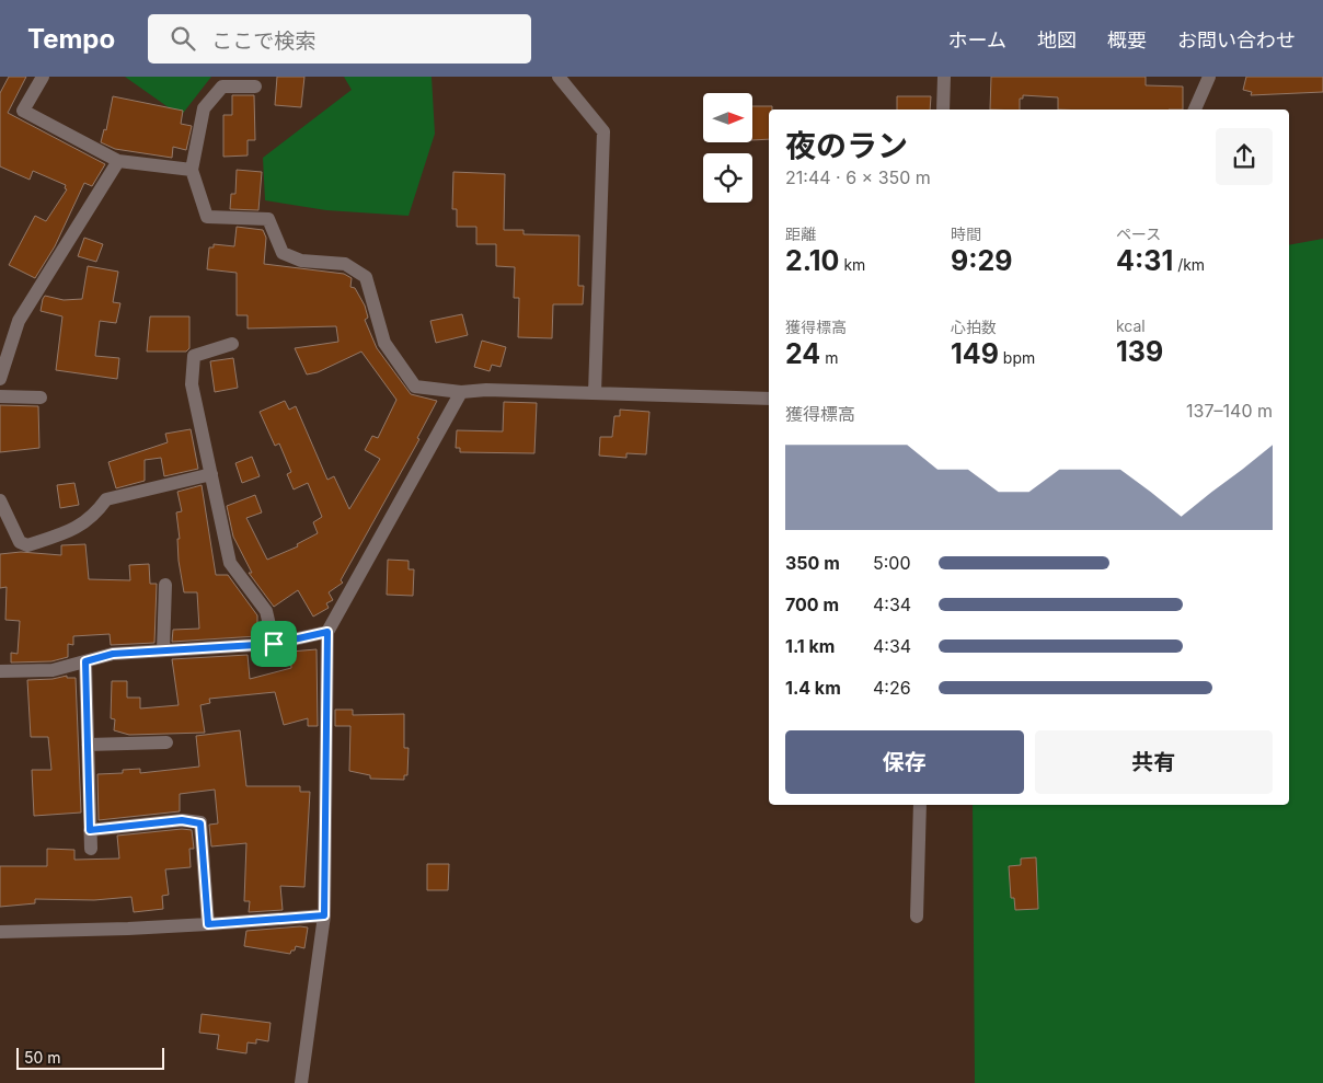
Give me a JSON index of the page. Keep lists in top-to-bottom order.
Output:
{
  "scale_bar": "50 m",
  "north": "right",
  "page": {
    "header": "Tempo",
    "search": "ここで検索",
    "nav": [
      "ホーム",
      "地図",
      "概要",
      "お問い合わせ"
    ],
    "heading": ["夜のラン", "21:44 · 6 × 350 m"],
    "stats": [
      ["距離", "2.10 km"],
      ["時間", "9:29"],
      ["ペース", "4:31 /km"],
      ["獲得標高", "24 m"],
      ["心拍数", "149 bpm"],
      ["kcal", "139"]
    ],
    "chart": ["獲得標高", "137–140 m"],
    "list": [
      {
        "name": "350 m",
        "note": "5:00"
      },
      {
        "name": "700 m",
        "note": "4:34"
      },
      {
        "name": "1.1 km",
        "note": "4:34"
      },
      {
        "name": "1.4 km",
        "note": "4:26"
      }
    ],
    "buttons": ["保存", "共有"],
    "scale": "50 m"
  }
}
